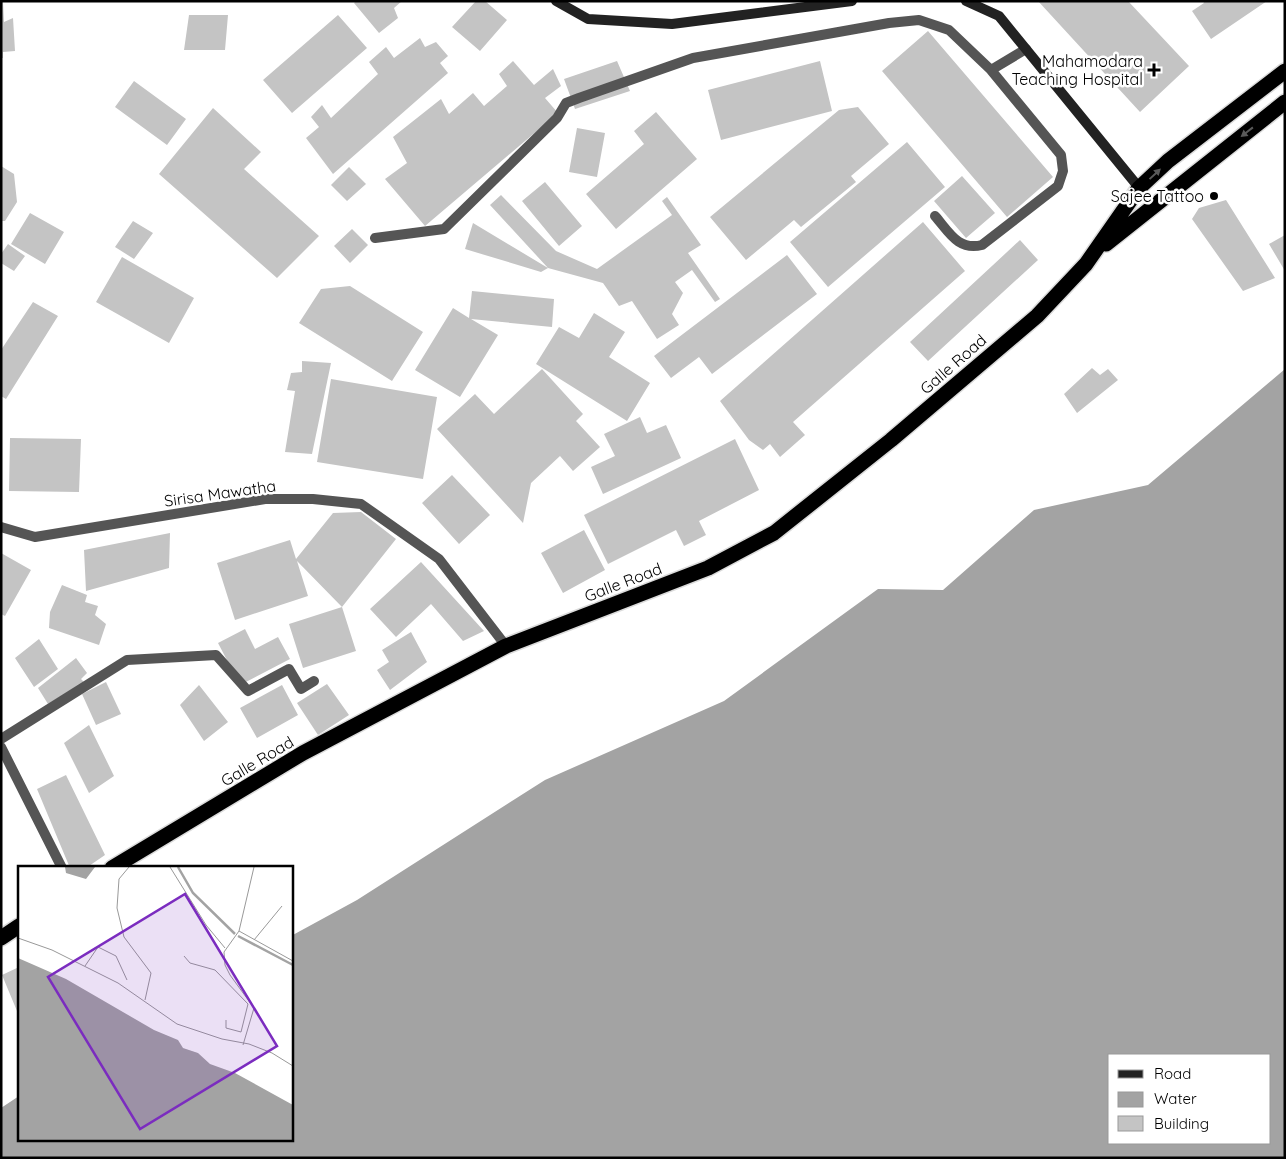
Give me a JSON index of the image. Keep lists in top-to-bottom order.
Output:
{
  "streets": {
    "highway": ["Galle Road"],
    "street": ["Sirisa Mawatha"]
  },
  "crossings": [
    ["Galle Road", "Sirisa Mawatha"]
  ],
  "places": {
    "health": ["Mahamodara Teaching Hospital"],
    "other": ["Sajee Tattoo"]
  },
  "legend": ["Road", "Water", "Building"]
}
